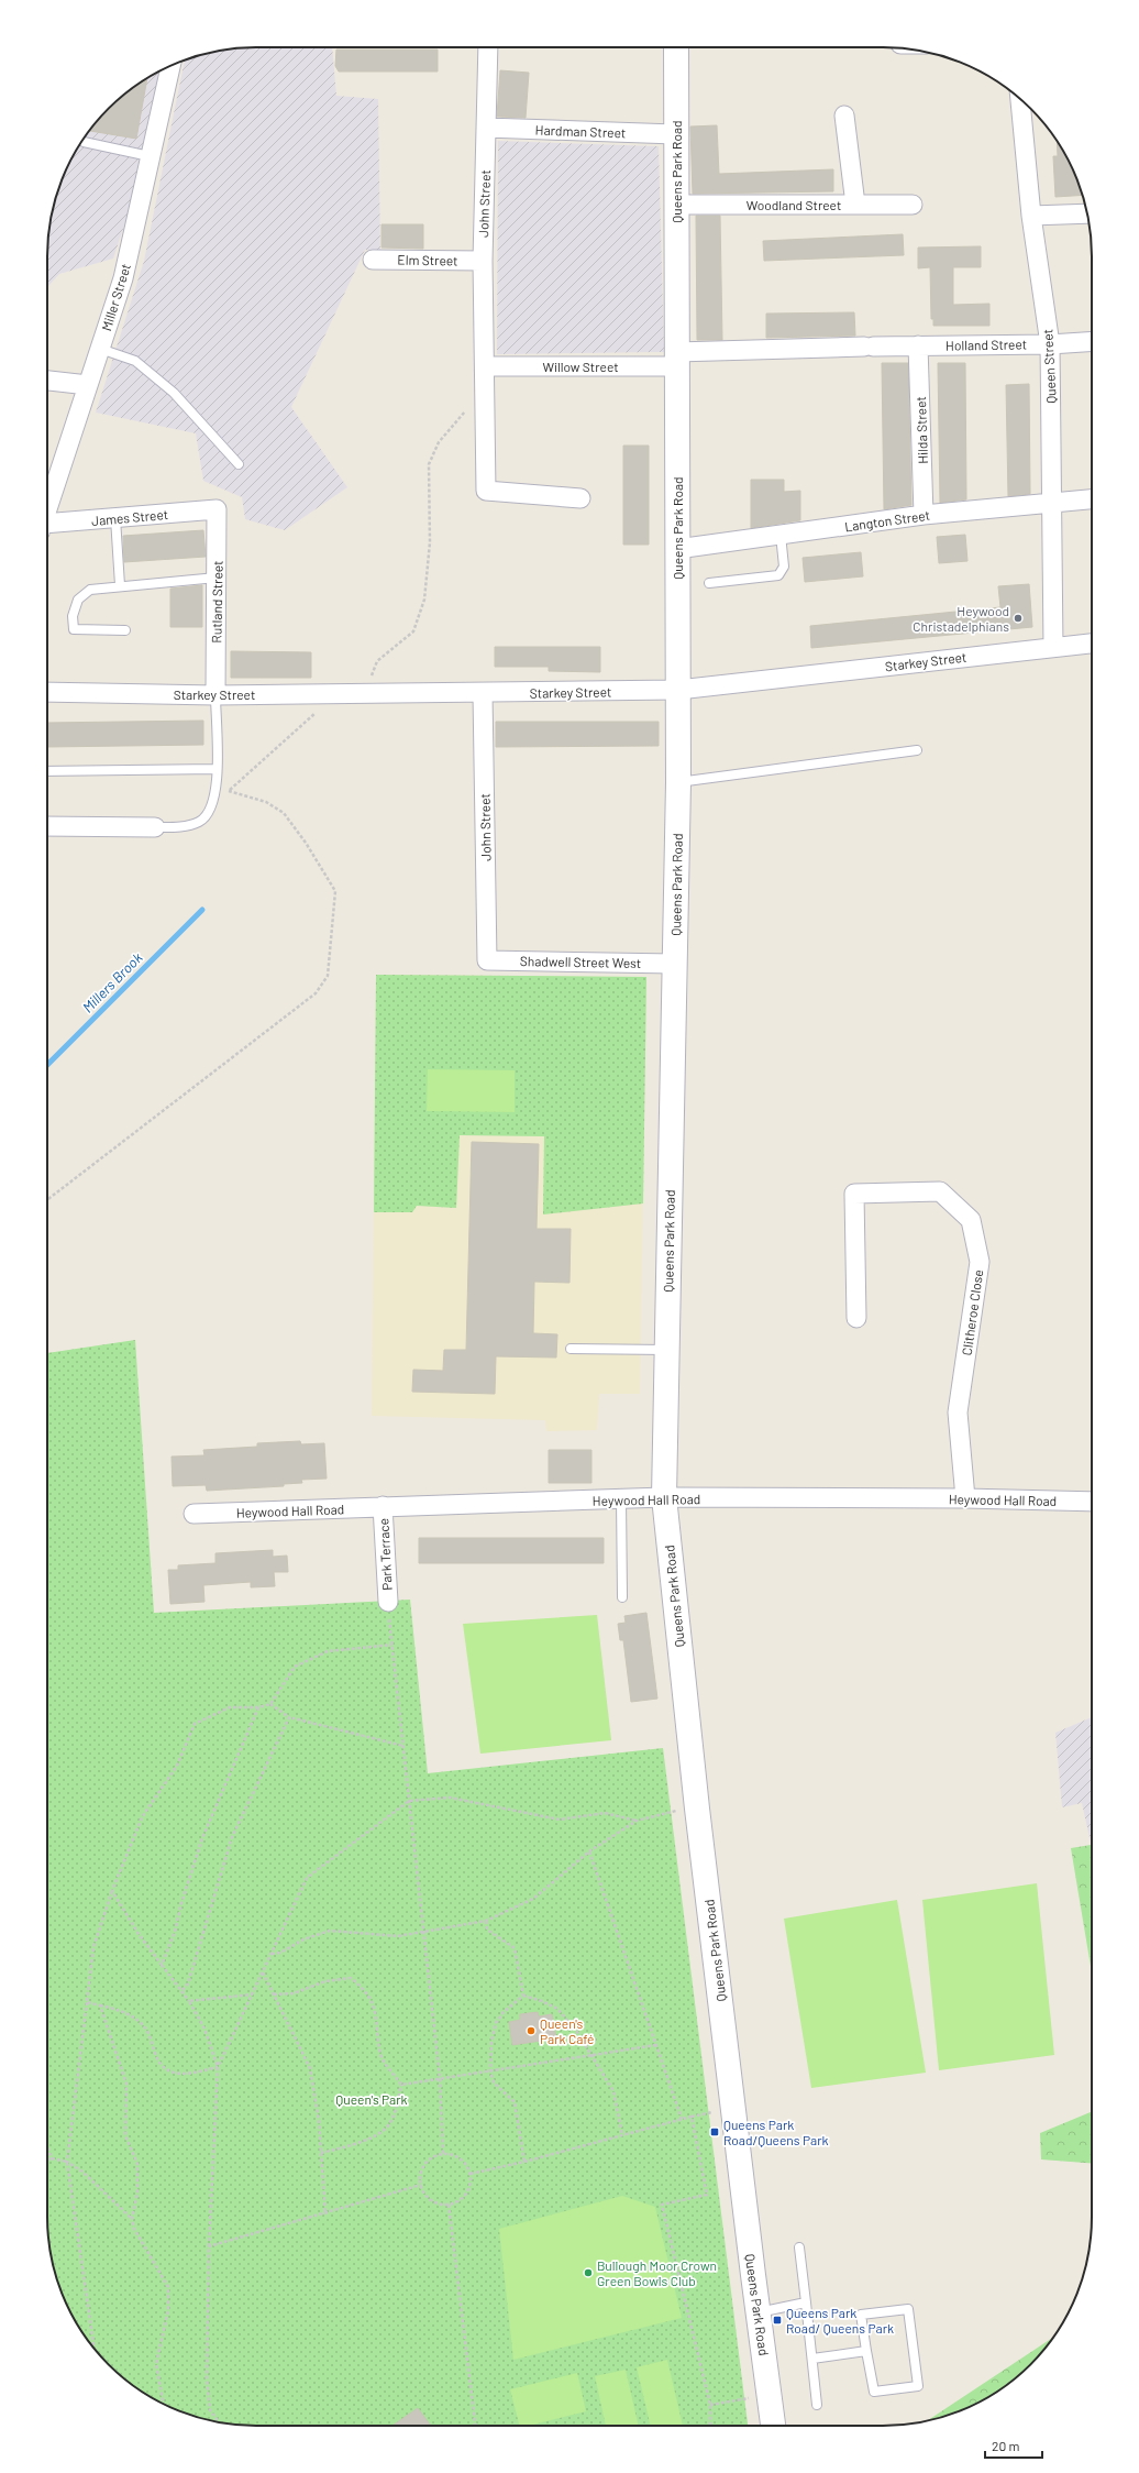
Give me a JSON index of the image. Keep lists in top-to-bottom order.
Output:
{
  "streets": {
    "street": [
      "Hardman Street",
      "Queens Park Road",
      "John Street",
      "Woodland Street",
      "Elm Street",
      "Miller Street",
      "Holland Street",
      "Willow Street",
      "Queen Street",
      "Hilda Street",
      "James Street",
      "Langton Street",
      "Rutland Street",
      "Starkey Street",
      "Shadwell Street West",
      "Clitheroe Close",
      "Heywood Hall Road",
      "Park Terrace"
    ]
  },
  "crossings": [
    ["Hardman Street", "Queens Park Road"],
    ["Hardman Street", "John Street"],
    ["Queens Park Road", "Woodland Street"],
    ["Queens Park Road", "Holland Street"],
    ["Queens Park Road", "Willow Street"],
    ["Queens Park Road", "Langton Street"],
    ["Queens Park Road", "Starkey Street"],
    ["Queens Park Road", "Shadwell Street West"],
    ["Queens Park Road", "Heywood Hall Road"],
    ["John Street", "Elm Street"],
    ["John Street", "Willow Street"],
    ["John Street", "Starkey Street"],
    ["John Street", "Shadwell Street West"],
    ["Holland Street", "Willow Street"],
    ["Holland Street", "Queen Street"],
    ["Holland Street", "Hilda Street"],
    ["Queen Street", "Langton Street"],
    ["Queen Street", "Starkey Street"],
    ["Hilda Street", "Langton Street"],
    ["James Street", "Rutland Street"],
    ["Rutland Street", "Starkey Street"],
    ["Clitheroe Close", "Heywood Hall Road"],
    ["Heywood Hall Road", "Park Terrace"]
  ],
  "water": ["Millers Brook"],
  "parks": ["Queen's Park"],
  "places": {
    "other": ["Heywood Christadelphians", "Queen's Park Café", "Bullough Moor Crown Green Bowls Club"],
    "transit": ["Queens Park Road/Queens Park", "Queens Park Road/ Queens Park"]
  },
  "scale_bar": "20 m"
}
